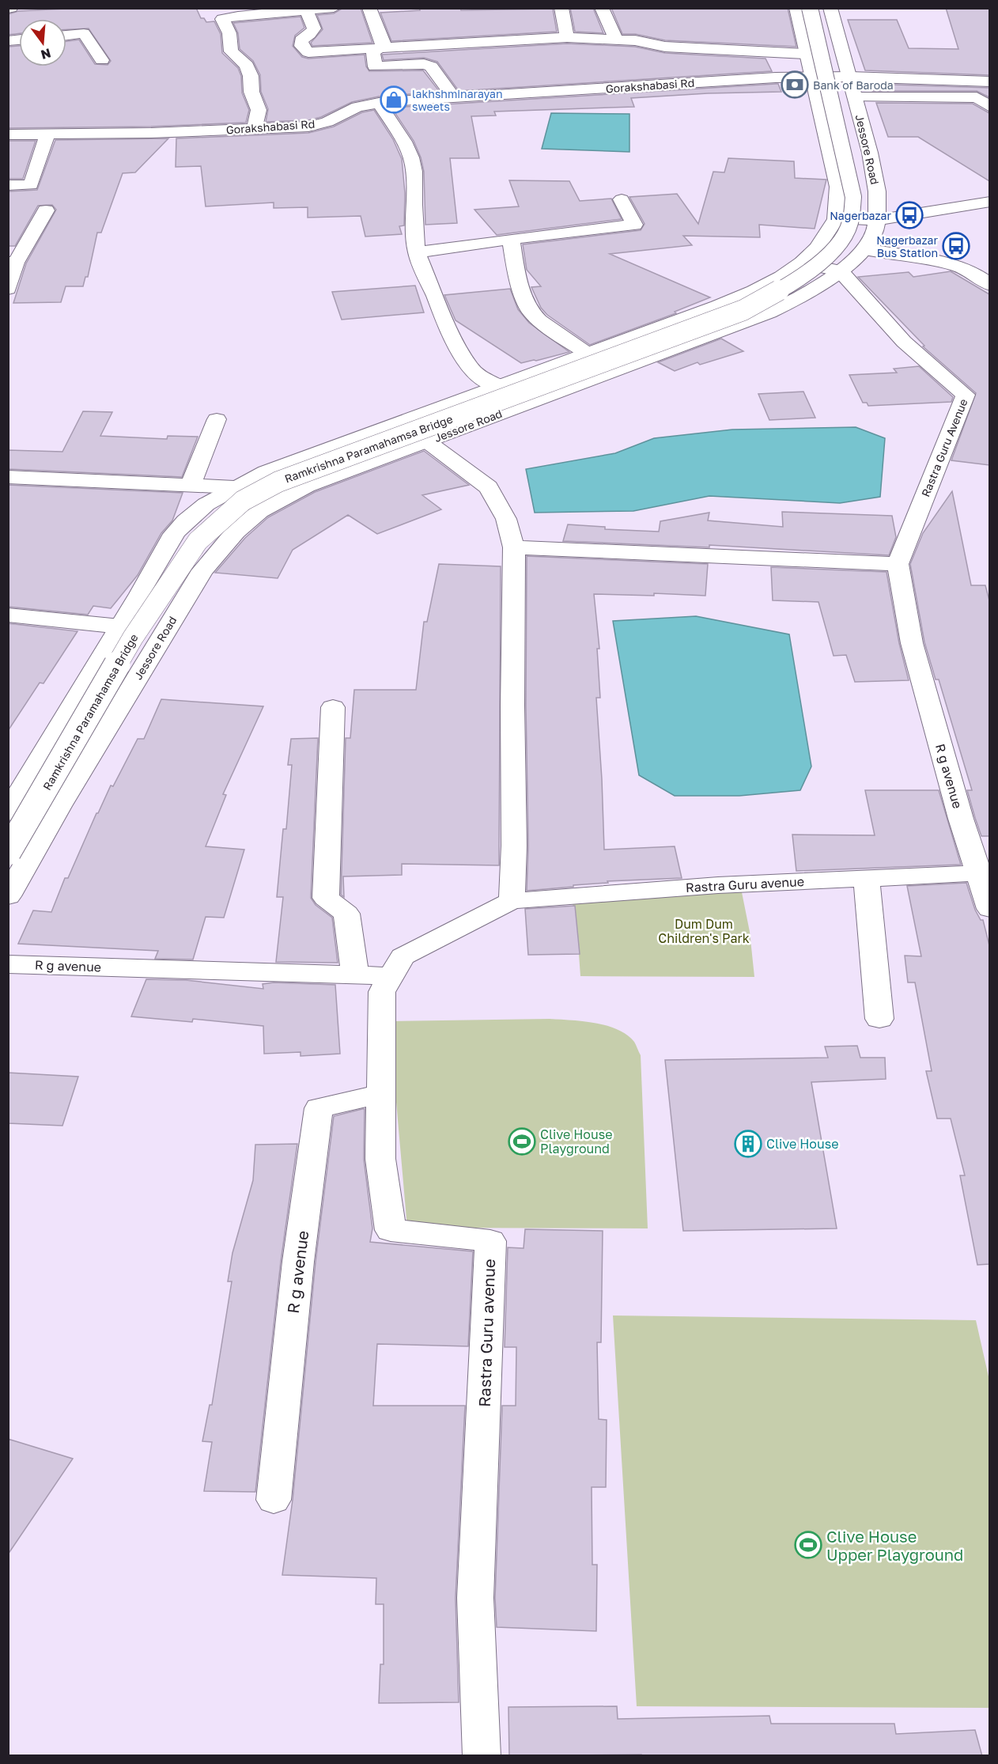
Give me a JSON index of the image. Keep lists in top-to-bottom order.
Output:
{
  "streets": {
    "street": [
      "Gorakshabasi Rd",
      "Jessore Road",
      "Rastra Guru Avenue",
      "Ramkrishna Paramahamsa Bridge",
      "R g avenue",
      "Rastra Guru avenue"
    ]
  },
  "crossings": [
    ["Gorakshabasi Rd", "Jessore Road"],
    ["Jessore Road", "Rastra Guru Avenue"],
    ["Rastra Guru Avenue", "R g avenue"],
    ["R g avenue", "Rastra Guru avenue"]
  ],
  "parks": ["Dum Dum Children's Park"],
  "places": {
    "bank": ["Bank of Baroda"],
    "shop": ["lakhshminarayan sweets"],
    "bus stop": ["Nagerbazar", "Nagerbazar Bus Station"],
    "sports": ["Clive House Playground", "Clive House Upper Playground"],
    "building": ["Clive House"]
  },
  "north": "bottom"
}
